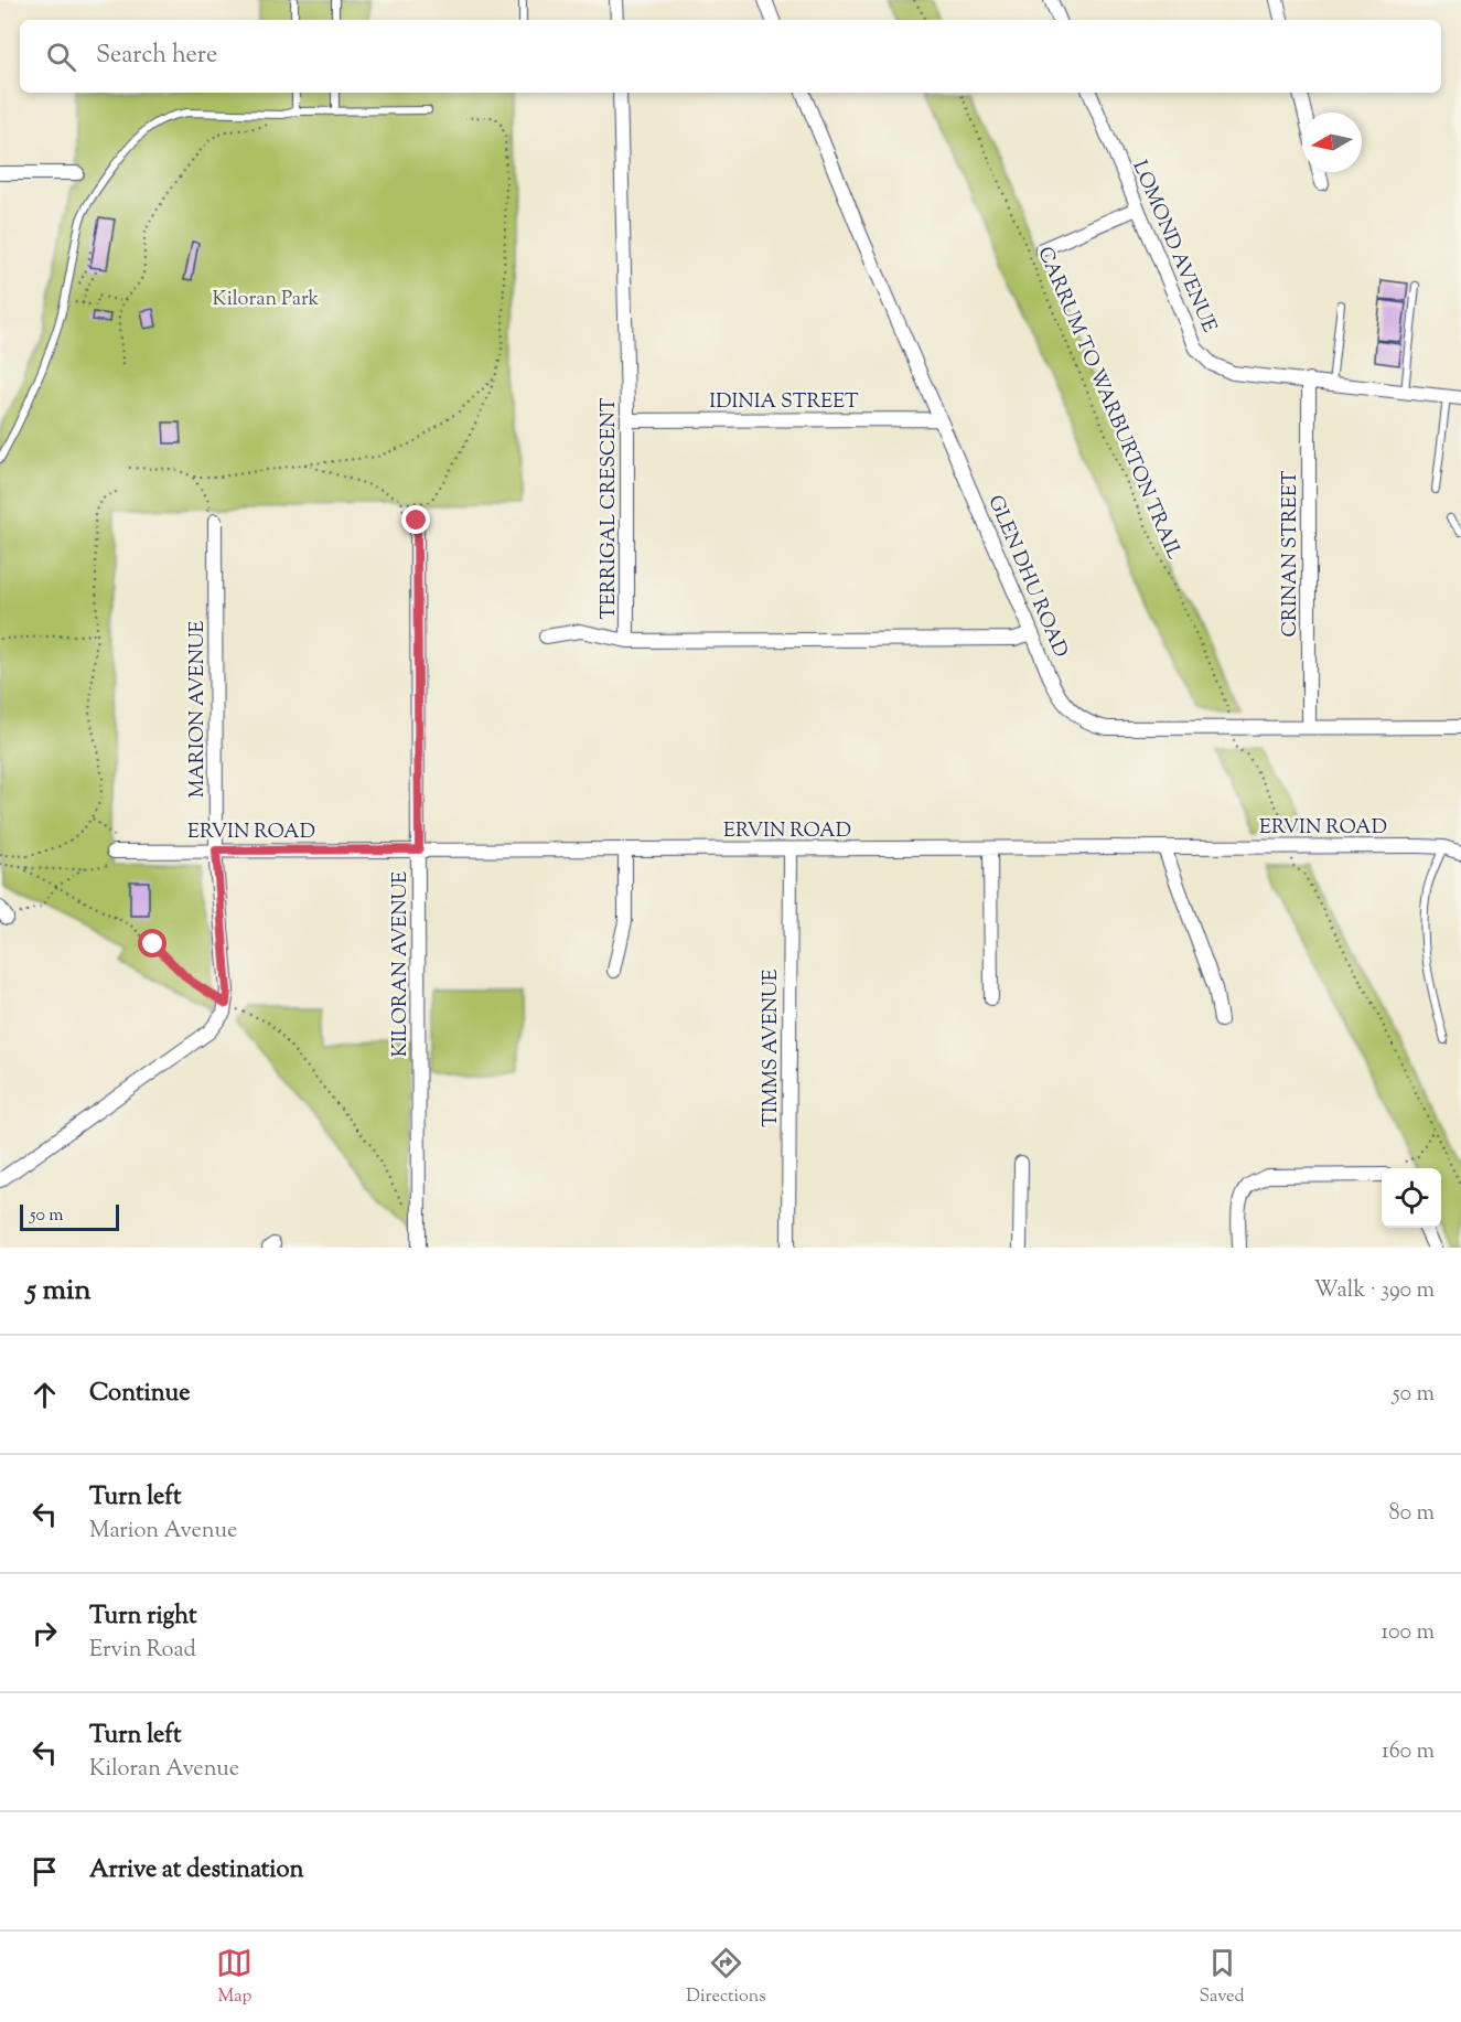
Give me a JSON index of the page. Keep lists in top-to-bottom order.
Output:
{
  "streets": {
    "street": [
      "LOMOND AVENUE",
      "IDINIA STREET",
      "TERRIGAL CRESCENT",
      "CRINAN STREET",
      "GLEN DHU ROAD",
      "MARION AVENUE",
      "ERVIN ROAD",
      "KILORAN AVENUE",
      "TIMMS AVENUE"
    ],
    "path": ["CARRUM TO WARBURTON TRAIL"]
  },
  "crossings": [
    ["LOMOND AVENUE", "CRINAN STREET"],
    ["IDINIA STREET", "TERRIGAL CRESCENT"],
    ["IDINIA STREET", "GLEN DHU ROAD"],
    ["CARRUM TO WARBURTON TRAIL", "GLEN DHU ROAD"],
    ["TERRIGAL CRESCENT", "GLEN DHU ROAD"],
    ["CRINAN STREET", "GLEN DHU ROAD"],
    ["MARION AVENUE", "ERVIN ROAD"],
    ["ERVIN ROAD", "KILORAN AVENUE"],
    ["ERVIN ROAD", "TIMMS AVENUE"]
  ],
  "parks": ["Kiloran Park"],
  "scale_bar": "50 m",
  "north": "left",
  "page": {
    "search": "Search here",
    "scale": "50 m",
    "heading": ["5 min", "Walk · 390 m"],
    "list": [
      ["Continue", "50 m"],
      ["Turn left", "Marion Avenue", "80 m"],
      ["Turn right", "Ervin Road", "100 m"],
      ["Turn left", "Kiloran Avenue", "160 m"],
      "Arrive at destination"
    ],
    "nav": ["Map", "Directions", "Saved"]
  }
}
